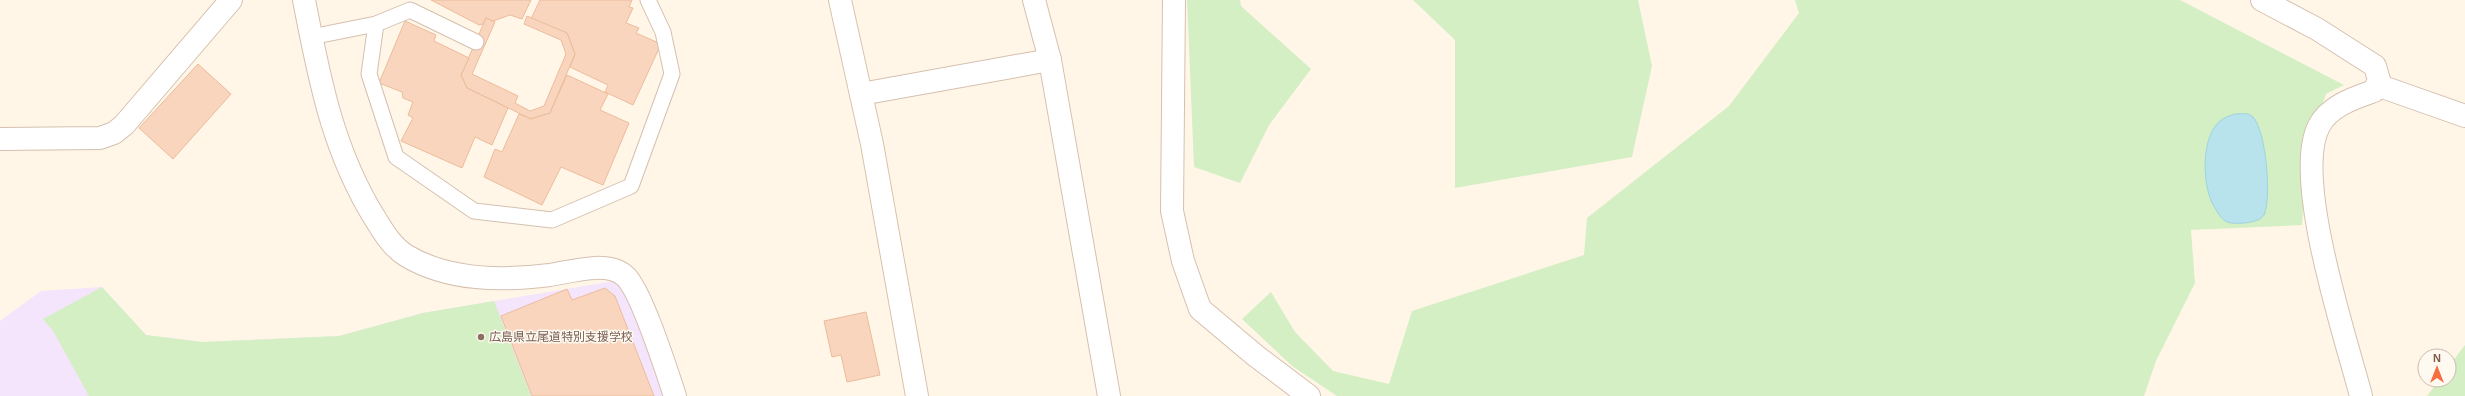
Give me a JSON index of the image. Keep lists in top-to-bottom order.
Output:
{
  "places": ["広島県立尾道特別支援学校"],
  "north": "top"
}
